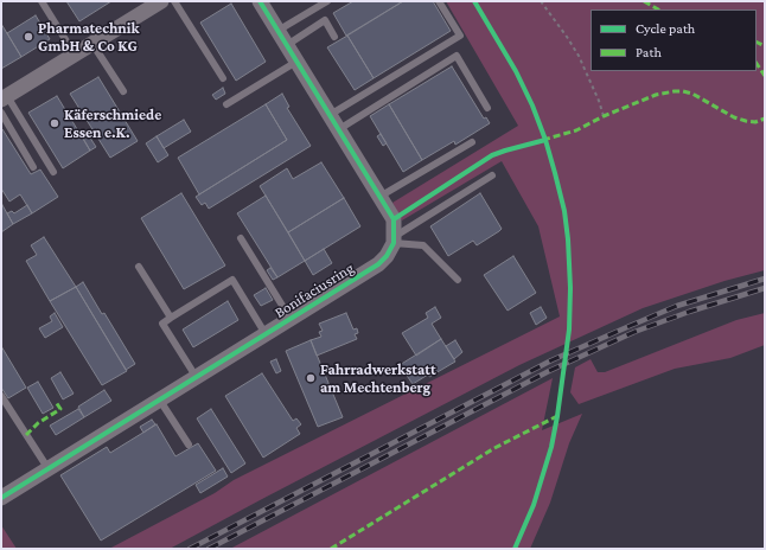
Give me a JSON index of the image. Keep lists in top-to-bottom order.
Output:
{
  "streets": {
    "street": ["Bonifaciusring"]
  },
  "places": ["Pharmatechnik GmbH & Co KG", "Käferschmiede Essen e.K.", "Fahrradwerkstatt am Mechtenberg"],
  "legend": ["Cycle path", "Path"]
}
